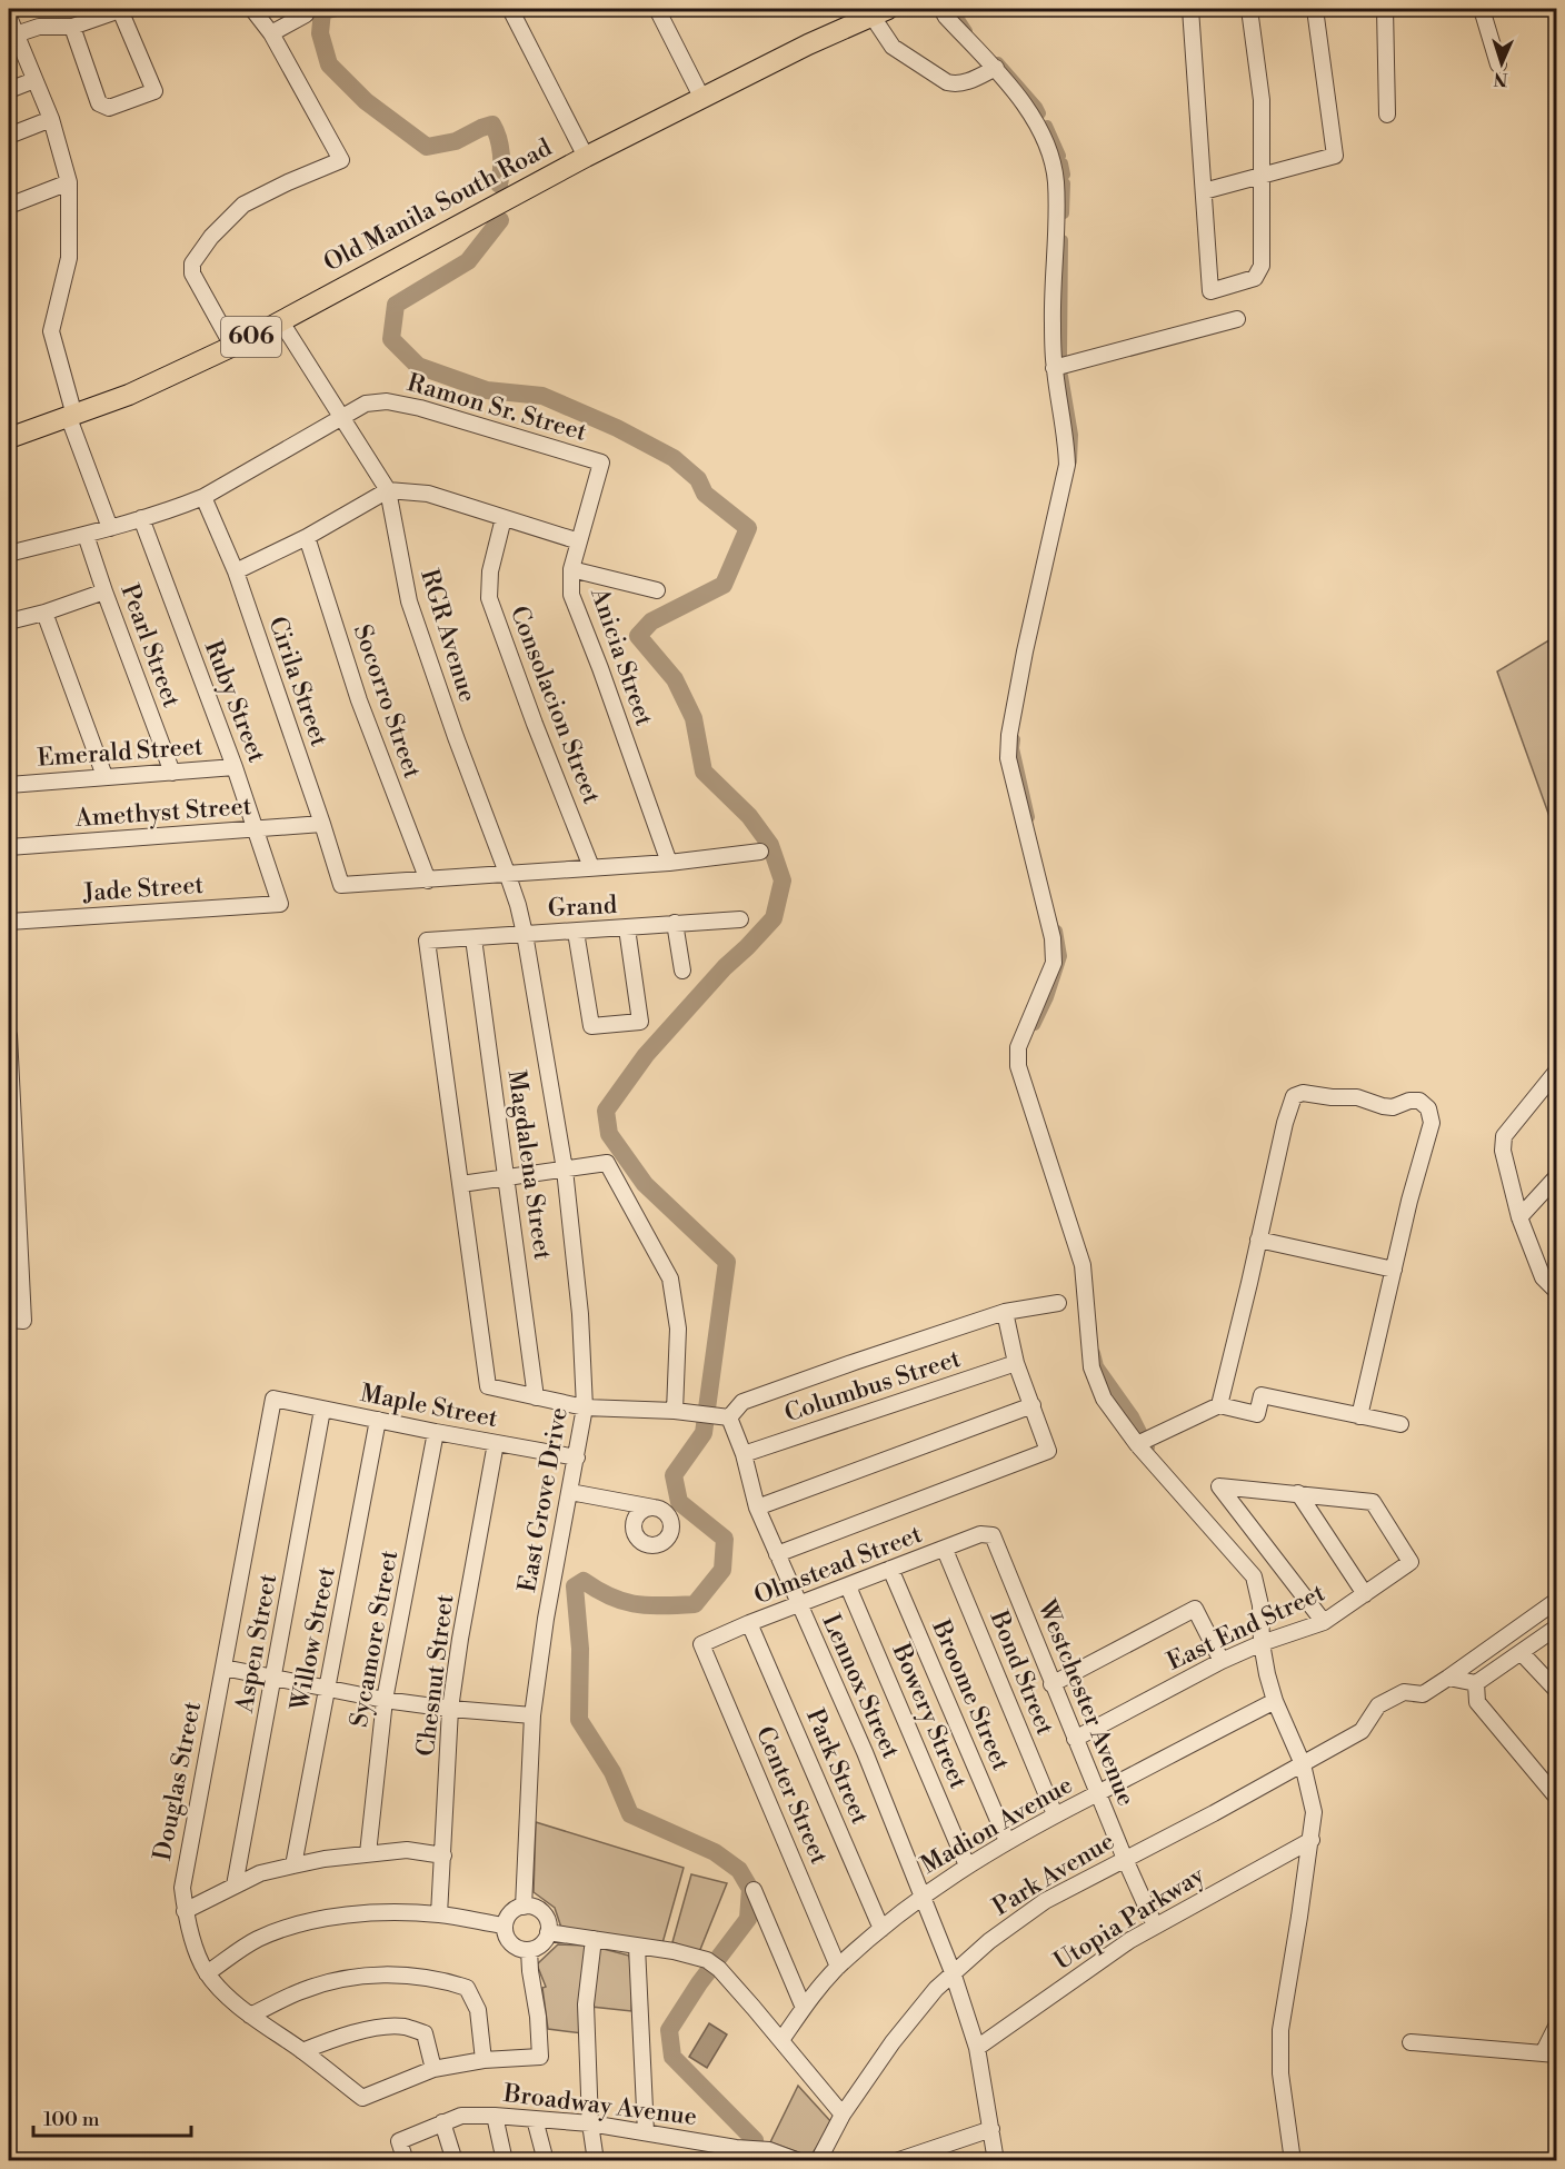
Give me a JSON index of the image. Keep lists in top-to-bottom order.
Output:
{
  "streets": {
    "main road": ["Old Manila South Road", "606"],
    "street": [
      "Ramon Sr. Street",
      "RGR Avenue",
      "Pearl Street",
      "Anicia Street",
      "Cirila Street",
      "Ruby Street",
      "Socorro Street",
      "Consolacion Street",
      "Emerald Street",
      "Amethyst Street",
      "Jade Street",
      "Grand",
      "Magdalena Street",
      "Columbus Street",
      "Maple Street",
      "East Grove Drive",
      "Olmstead Street",
      "East End Street",
      "Willow Street",
      "Sycamore Street",
      "Aspen Street",
      "Bond Street",
      "Chesnut Street",
      "Lennox Street",
      "Broome Street",
      "Westchester Avenue",
      "Bowery Street",
      "Park Street",
      "Douglas Street",
      "Center Street",
      "Madion Avenue",
      "Park Avenue",
      "Utopia Parkway",
      "Broadway Avenue"
    ]
  },
  "crossings": [
    ["Old Manila South Road", "RGR Avenue"],
    ["Ramon Sr. Street", "RGR Avenue"],
    ["Ramon Sr. Street", "Pearl Street"],
    ["Ramon Sr. Street", "Anicia Street"],
    ["Ramon Sr. Street", "Cirila Street"],
    ["Ramon Sr. Street", "Ruby Street"],
    ["RGR Avenue", "East Grove Drive"],
    ["Pearl Street", "Emerald Street"],
    ["Cirila Street", "Socorro Street"],
    ["Cirila Street", "Amethyst Street"],
    ["Ruby Street", "Emerald Street"],
    ["Ruby Street", "Amethyst Street"],
    ["Ruby Street", "Jade Street"],
    ["Grand", "Magdalena Street"],
    ["Grand", "East Grove Drive"],
    ["Columbus Street", "Lennox Street"],
    ["Maple Street", "East Grove Drive"],
    ["Maple Street", "Willow Street"],
    ["Maple Street", "Sycamore Street"],
    ["Maple Street", "Aspen Street"],
    ["Maple Street", "Chesnut Street"],
    ["Maple Street", "Douglas Street"],
    ["Olmstead Street", "Bond Street"],
    ["Olmstead Street", "Lennox Street"],
    ["Olmstead Street", "Broome Street"],
    ["Olmstead Street", "Westchester Avenue"],
    ["Olmstead Street", "Bowery Street"],
    ["Olmstead Street", "Park Street"],
    ["Olmstead Street", "Center Street"],
    ["East End Street", "Westchester Avenue"],
    ["Bond Street", "Madion Avenue"],
    ["Lennox Street", "Madion Avenue"],
    ["Lennox Street", "Park Avenue"],
    ["Lennox Street", "Utopia Parkway"],
    ["Broome Street", "Madion Avenue"],
    ["Westchester Avenue", "Madion Avenue"],
    ["Westchester Avenue", "Park Avenue"],
    ["Westchester Avenue", "Utopia Parkway"],
    ["Bowery Street", "Madion Avenue"],
    ["Park Street", "Madion Avenue"],
    ["Center Street", "Madion Avenue"]
  ],
  "scale_bar": "100 m",
  "north": "bottom"
}
